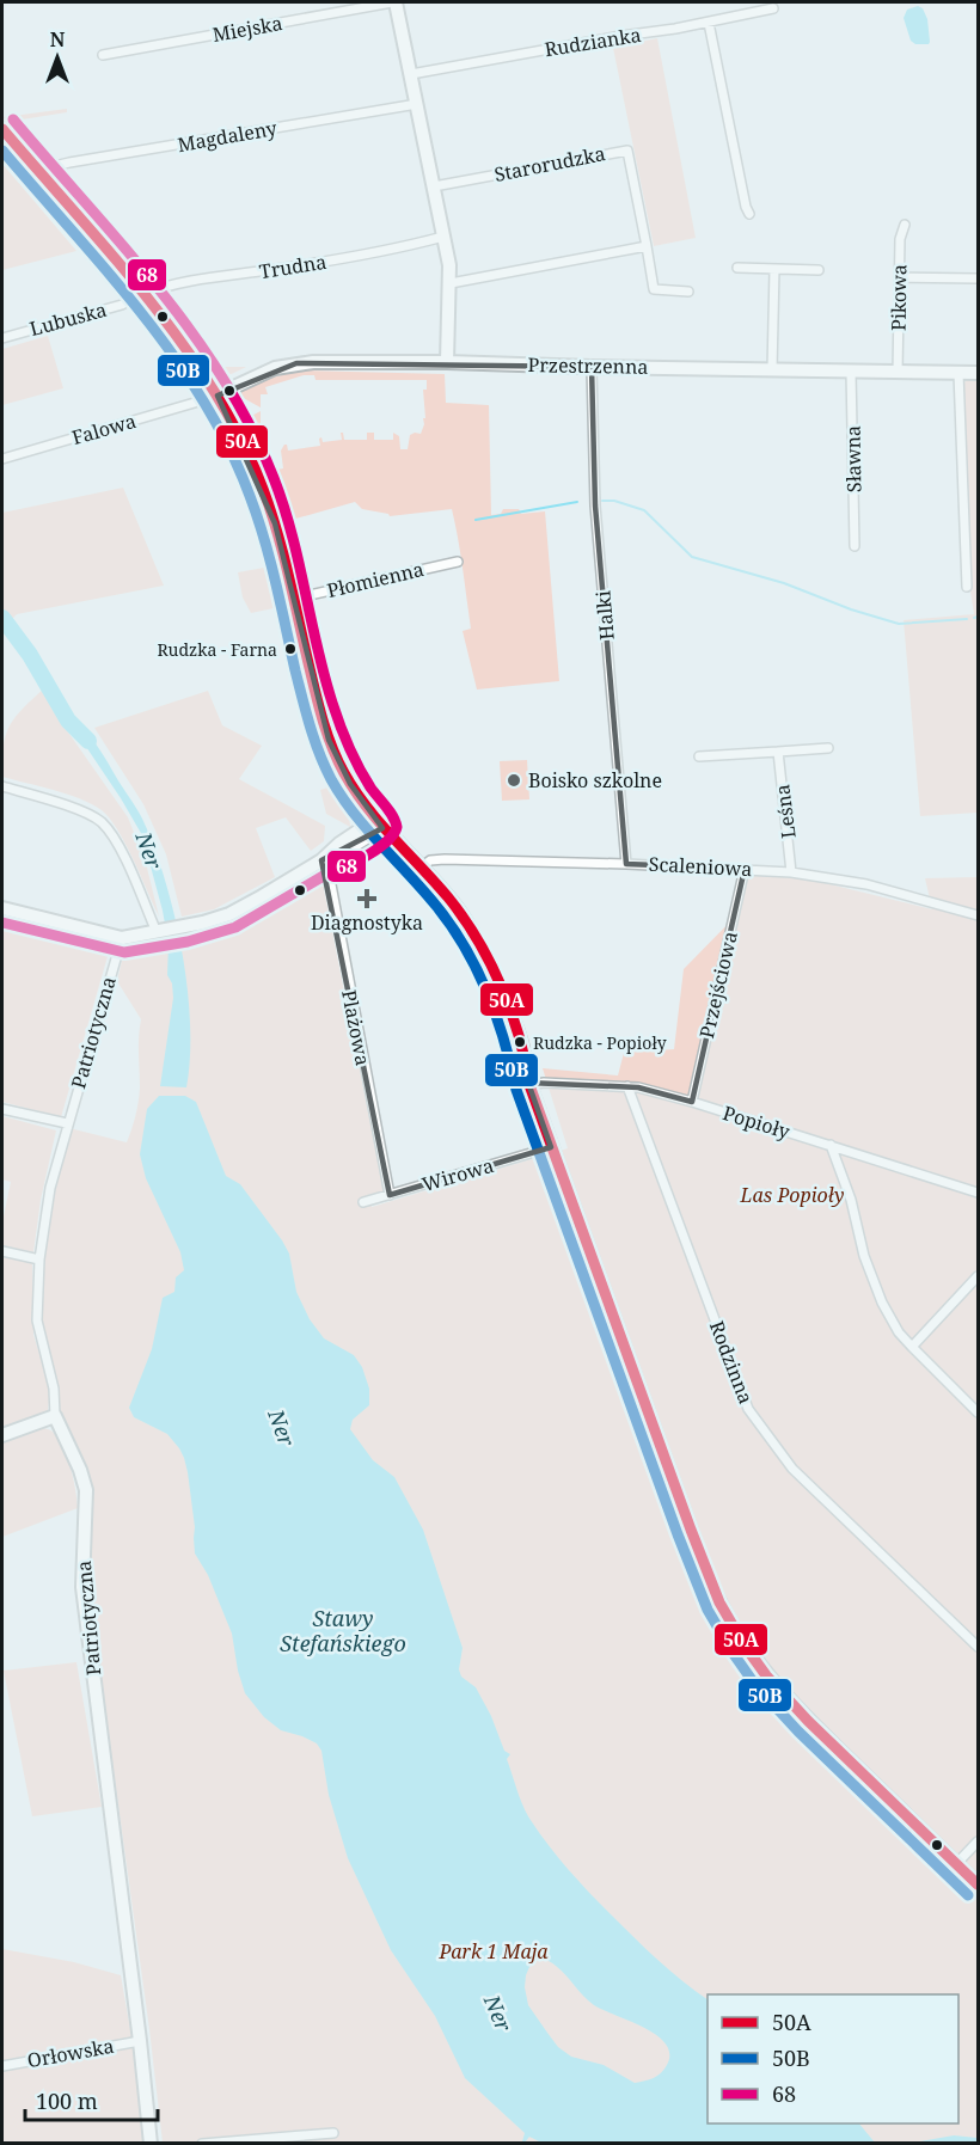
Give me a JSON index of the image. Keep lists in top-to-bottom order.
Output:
{
  "streets": {
    "street": [
      "Miejska",
      "Rudzianka",
      "Magdaleny",
      "Starorudzka",
      "Trudna",
      "Pikowa",
      "Lubuska",
      "Przestrzenna",
      "Falowa",
      "Sławna",
      "Płomienna",
      "Halki",
      "Leśna",
      "Scaleniowa",
      "Przejściowa",
      "Plażowa",
      "Patriotyczna",
      "Popioły",
      "Wirowa",
      "Rodzinna",
      "Orłowska"
    ]
  },
  "crossings": [
    ["Trudna", "Lubuska"],
    ["Pikowa", "Przestrzenna"],
    ["Przestrzenna", "Falowa"],
    ["Przestrzenna", "Sławna"],
    ["Przestrzenna", "Halki"],
    ["Halki", "Scaleniowa"],
    ["Leśna", "Scaleniowa"],
    ["Scaleniowa", "Przejściowa"],
    ["Przejściowa", "Popioły"],
    ["Plażowa", "Wirowa"],
    ["Patriotyczna", "Orłowska"],
    ["Popioły", "Rodzinna"]
  ],
  "water": ["Ner", "Stawy Stefańskiego"],
  "parks": ["Las Popioły", "Park 1 Maja"],
  "places": {
    "other": ["Rudzka - Farna", "Boisko szkolne", "Rudzka - Popioły"],
    "health": ["Diagnostyka"]
  },
  "lines": ["transit line 68", "transit line 50A", "transit line 50B"],
  "legend": ["50A", "50B", "68"],
  "scale_bar": "100 m",
  "north": "top"
}
